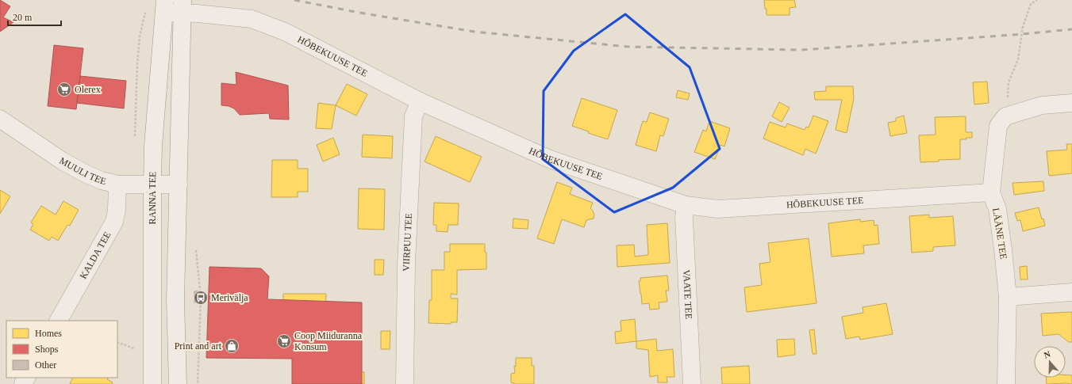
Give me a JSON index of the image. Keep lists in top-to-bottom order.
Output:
{
  "streets": {
    "street": [
      "HÕBEKUUSE TEE",
      "MUULI TEE",
      "RANNA TEE",
      "LÄÄNE TEE",
      "VIIRPUU TEE",
      "KALDA TEE",
      "VAATE TEE"
    ]
  },
  "crossings": [
    ["HÕBEKUUSE TEE", "RANNA TEE"],
    ["HÕBEKUUSE TEE", "LÄÄNE TEE"],
    ["HÕBEKUUSE TEE", "VIIRPUU TEE"],
    ["HÕBEKUUSE TEE", "VAATE TEE"],
    ["MUULI TEE", "RANNA TEE"],
    ["MUULI TEE", "KALDA TEE"]
  ],
  "places": {
    "supermarket": ["Olerex", "Coop Miiduranna Konsum"],
    "bus stop": ["Merivälja"],
    "shop": ["Print and art"]
  },
  "legend": ["Homes", "Shops", "Other"],
  "scale_bar": "20 m",
  "north": "top"
}
